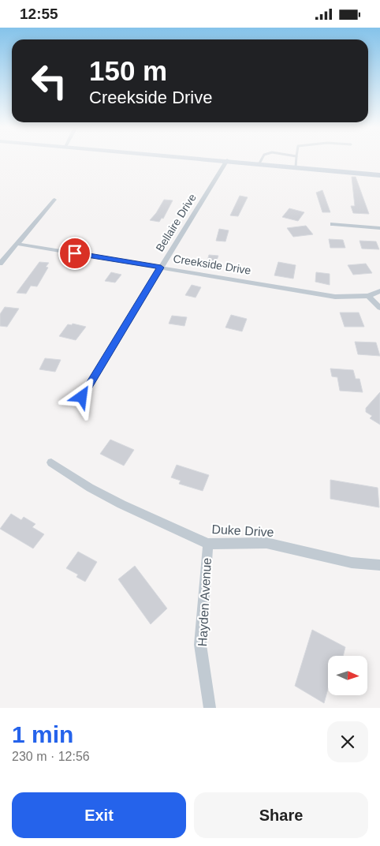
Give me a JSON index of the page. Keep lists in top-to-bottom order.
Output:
{
  "streets": {
    "street": [
      "Bellaire Drive",
      "Creekside Drive",
      "Duke Drive",
      "Hayden Avenue"
    ]
  },
  "crossings": [
    ["Bellaire Drive", "Creekside Drive"],
    ["Duke Drive", "Hayden Avenue"]
  ],
  "north": "right",
  "page": {
    "status": "12:55",
    "turn": ["150 m", "Creekside Drive"],
    "heading": ["1 min", "230 m · 12:56"],
    "buttons": ["Exit", "Share"]
  }
}
